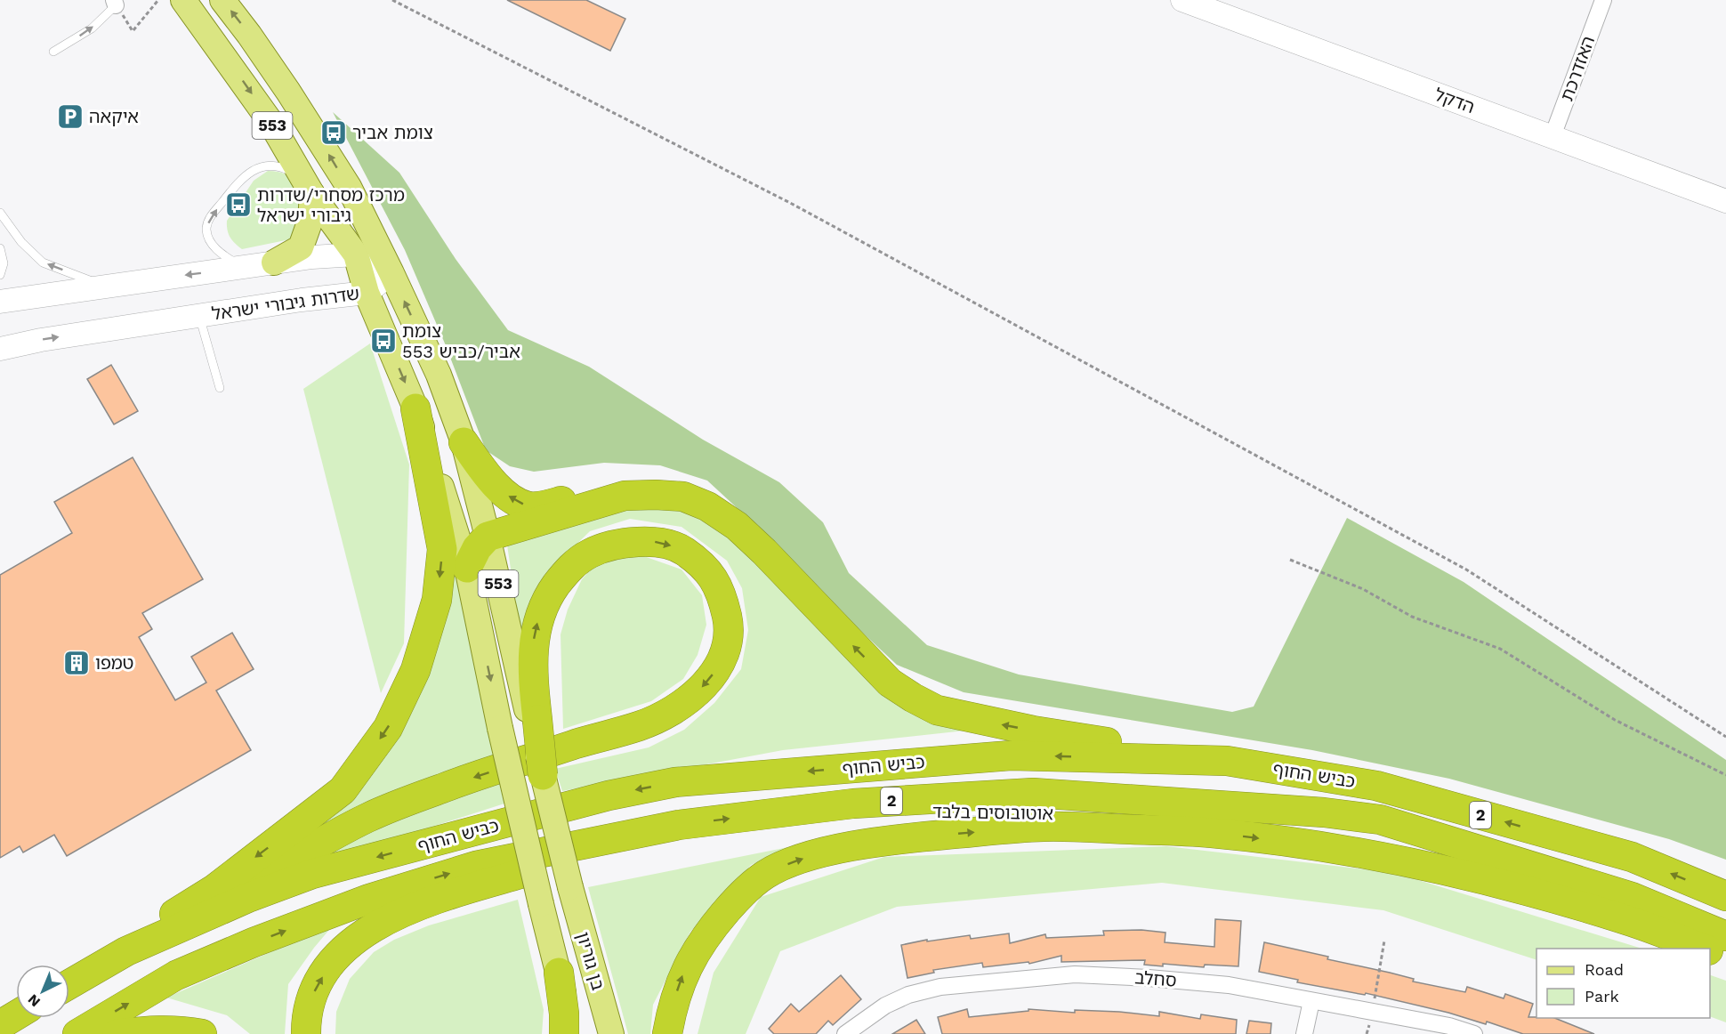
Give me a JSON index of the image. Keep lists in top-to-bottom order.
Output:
{
  "streets": {
    "highway": ["כביש החוף", "2"],
    "main road": ["553", "בן גוריון"],
    "street": [
      "האזדרכת",
      "הדקל",
      "שדרות גיבורי ישראל",
      "סחלב"
    ],
    "lane": ["אוטובוסים בלבד"]
  },
  "crossings": [
    ["האזדרכת", "הדקל"],
    ["553", "שדרות גיבורי ישראל"]
  ],
  "places": {
    "parking": ["איקאה"],
    "bus stop": ["צומת אביר", "מרכז מסחרי/שדרות גיבורי ישראל", "צומת אביר/כביש 553"],
    "building": ["טמפו"]
  },
  "legend": ["Road", "Park"],
  "north": "bottom left"
}
